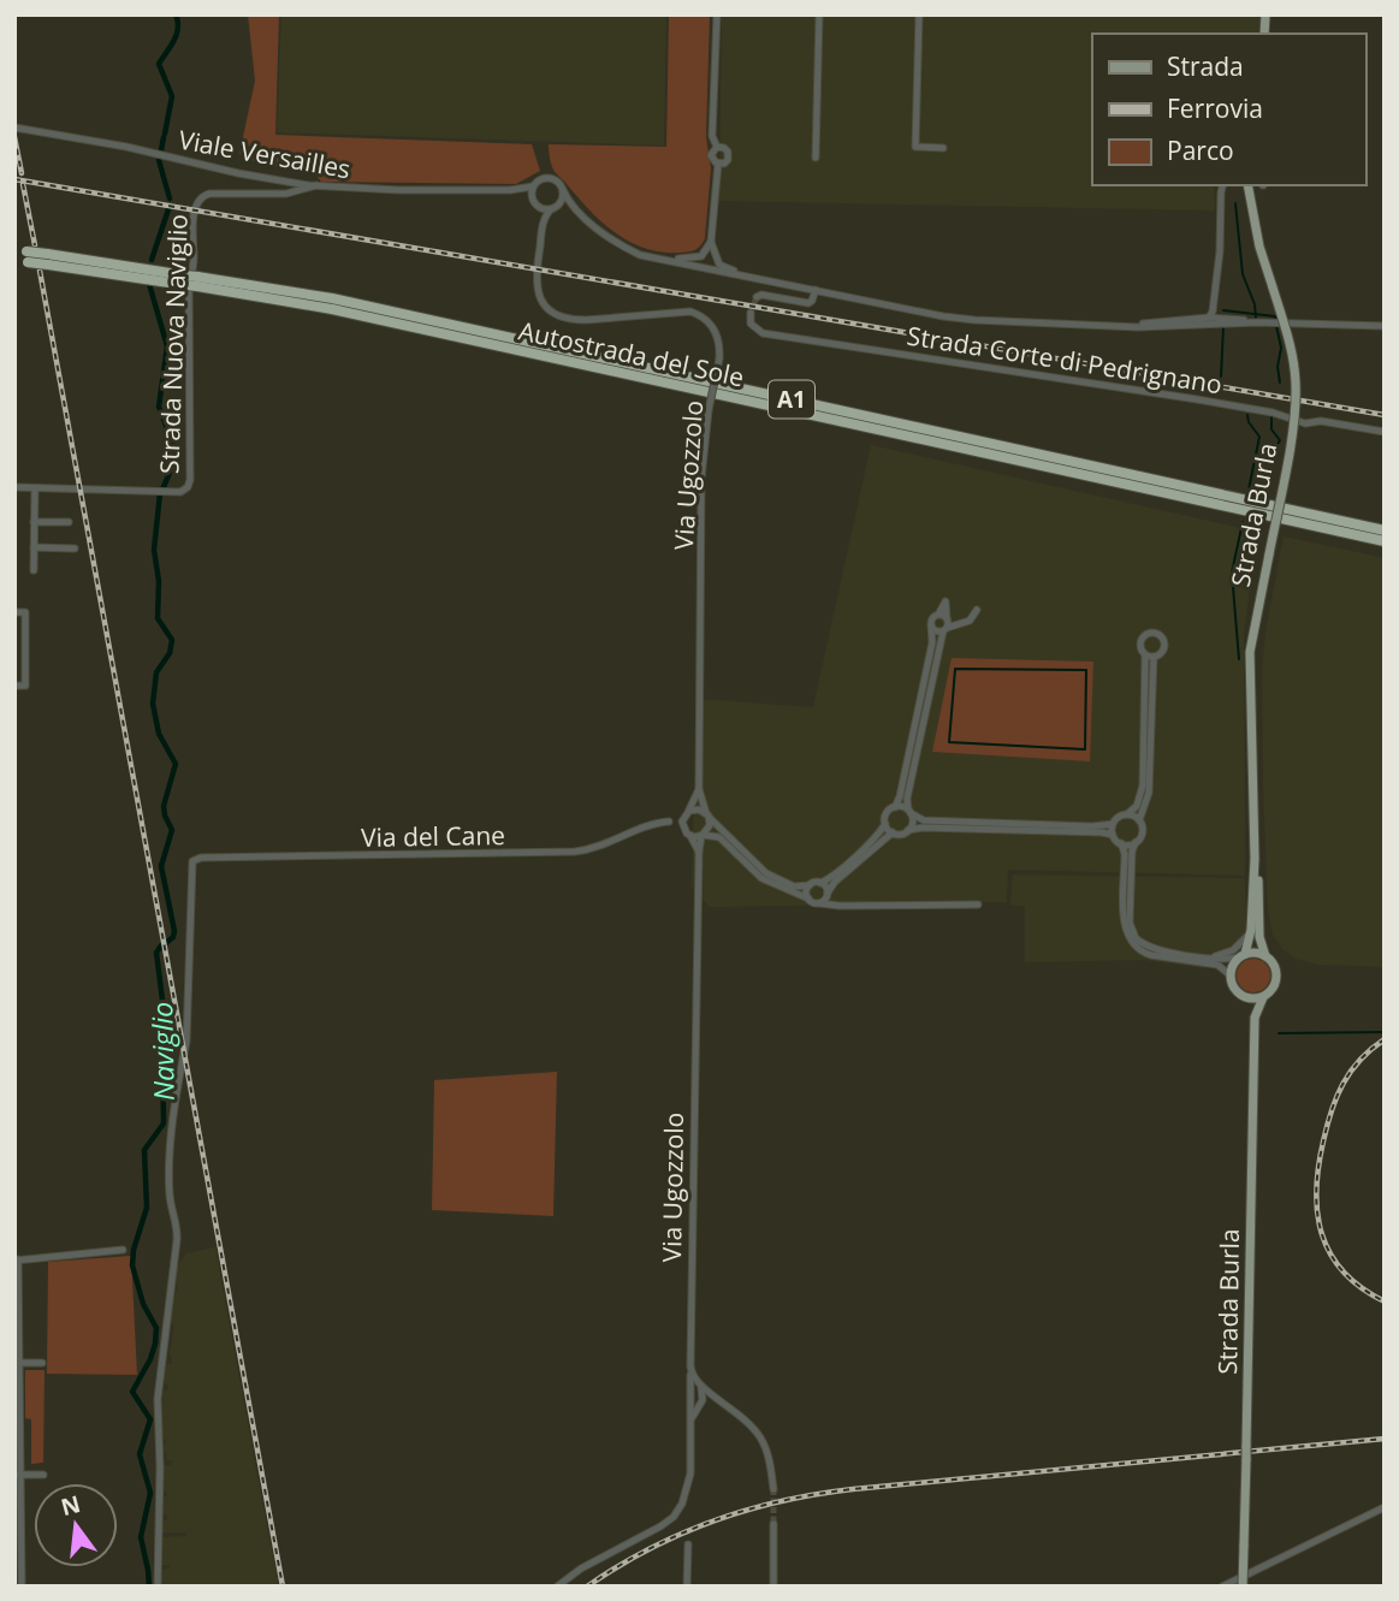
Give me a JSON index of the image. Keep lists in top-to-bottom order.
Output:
{
  "streets": {
    "highway": ["Autostrada del Sole", "A1"],
    "main road": ["Strada Burla"],
    "street": [
      "Viale Versailles",
      "Strada Nuova Naviglio",
      "Strada Corte di Pedrignano",
      "Via Ugozzolo",
      "Via del Cane"
    ]
  },
  "crossings": [
    ["Viale Versailles", "Strada Nuova Naviglio"],
    ["Viale Versailles", "Via Ugozzolo"],
    ["Via Ugozzolo", "Via del Cane"]
  ],
  "water": ["Naviglio"],
  "legend": ["Strada", "Ferrovia", "Parco"],
  "north": "top"
}
